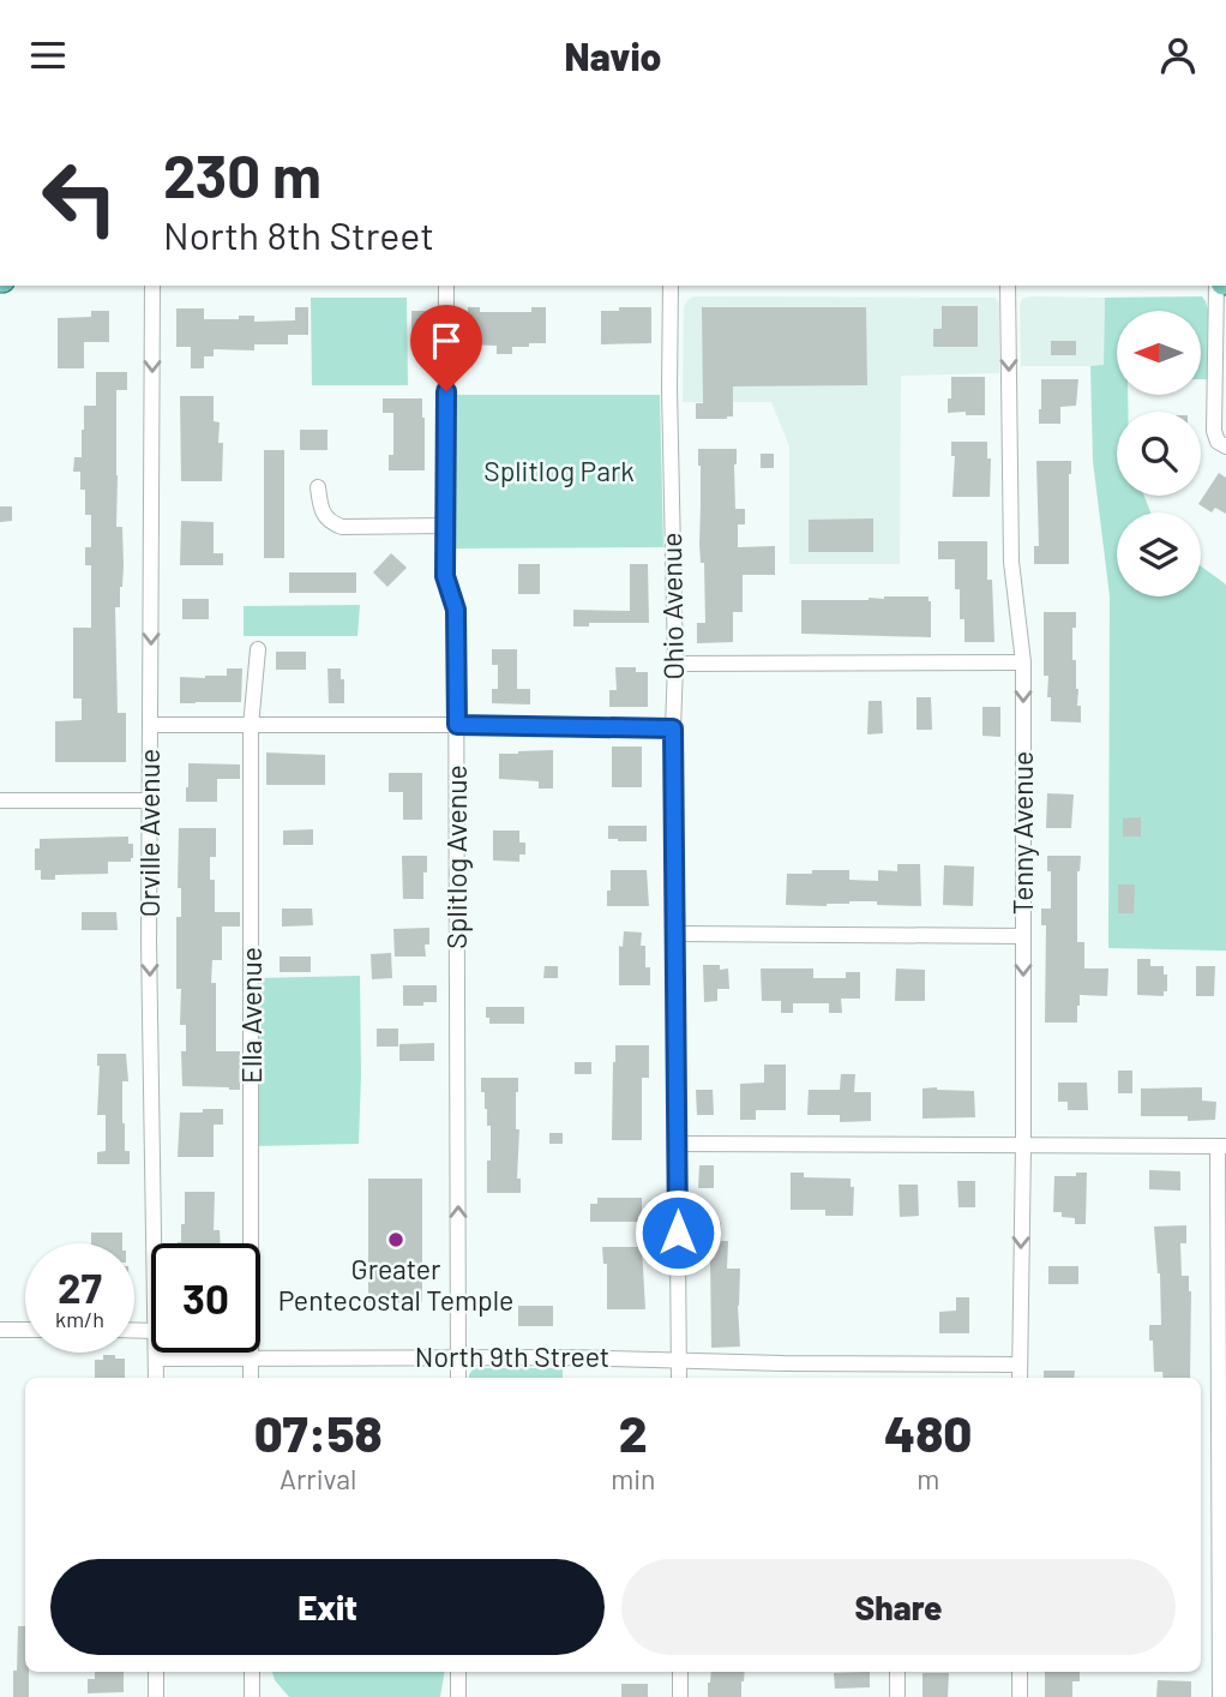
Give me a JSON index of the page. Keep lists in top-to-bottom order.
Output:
{
  "streets": {
    "street": [
      "Ohio Avenue",
      "Orville Avenue",
      "Tenny Avenue",
      "Splitlog Avenue",
      "Ella Avenue",
      "North 9th Street"
    ]
  },
  "crossings": [
    ["Ohio Avenue", "North 9th Street"],
    ["Orville Avenue", "North 9th Street"],
    ["Tenny Avenue", "North 9th Street"],
    ["Splitlog Avenue", "North 9th Street"],
    ["Ella Avenue", "North 9th Street"]
  ],
  "one_way": ["Orville Avenue", "Tenny Avenue", "Splitlog Avenue"],
  "parks": ["Splitlog Park"],
  "places": ["Greater Pentecostal Temple"],
  "north": "left",
  "page": {
    "header": "Navio",
    "turn": ["230 m", "North 8th Street"],
    "speed": "27 km/h",
    "limit": "30",
    "eta": [
      "07:58",
      "Arrival",
      "2",
      "min",
      "480",
      "m"
    ],
    "buttons": ["Exit", "Share"]
  }
}
